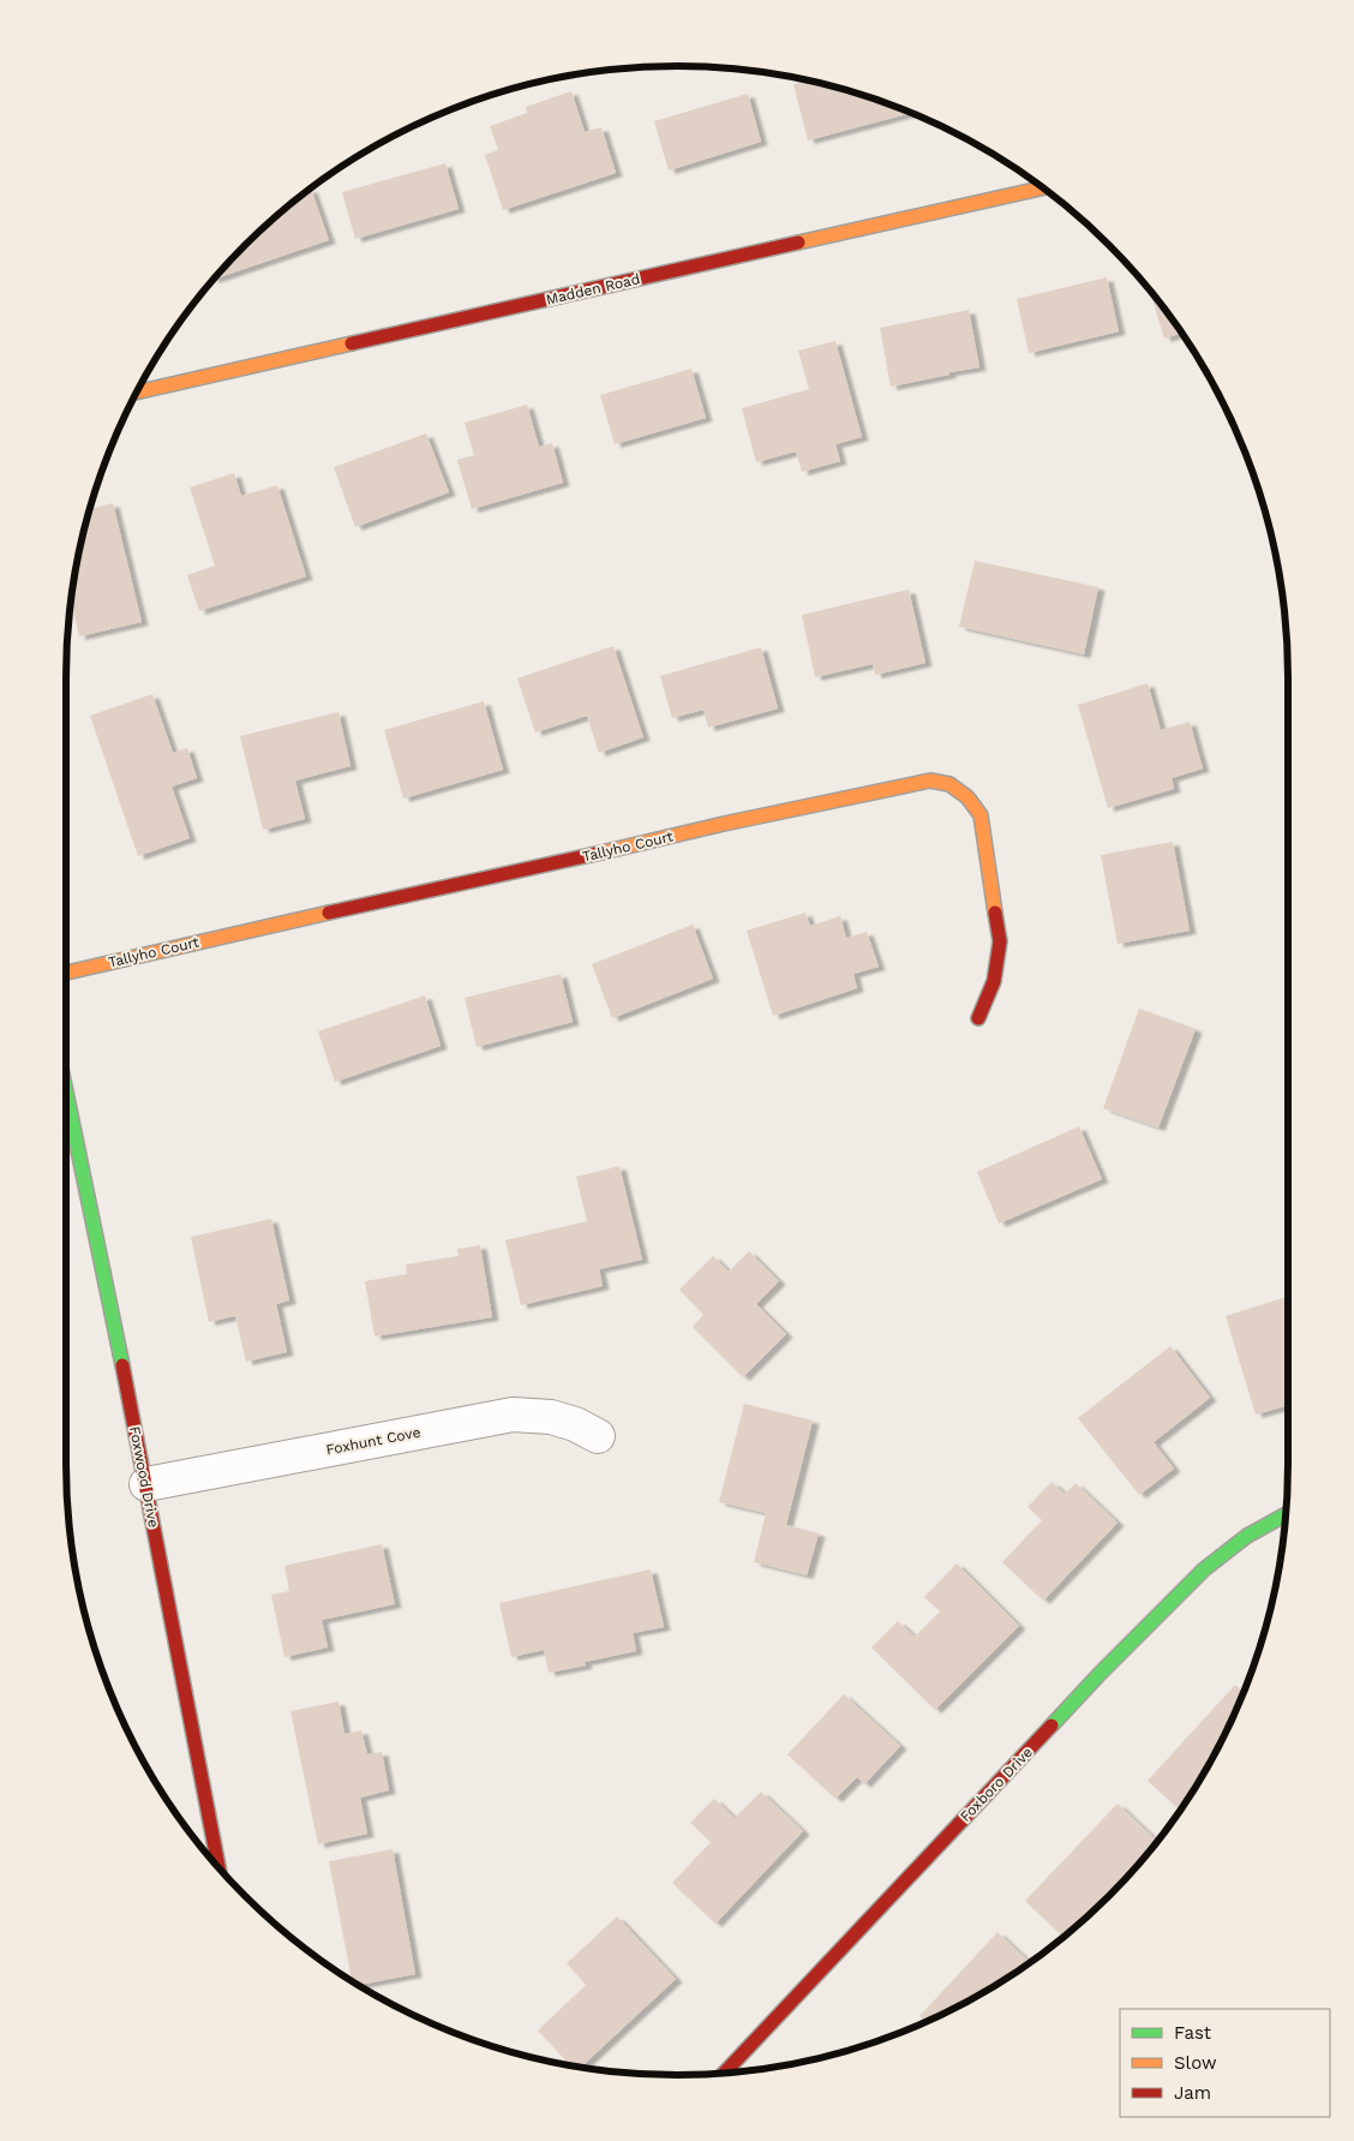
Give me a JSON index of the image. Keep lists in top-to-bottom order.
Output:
{
  "streets": {
    "street": [
      "Madden Road",
      "Tallyho Court",
      "Foxhunt Cove",
      "Foxwood Drive",
      "Foxboro Drive"
    ]
  },
  "crossings": [
    ["Foxhunt Cove", "Foxwood Drive"]
  ],
  "legend": ["Fast", "Slow", "Jam"]
}
